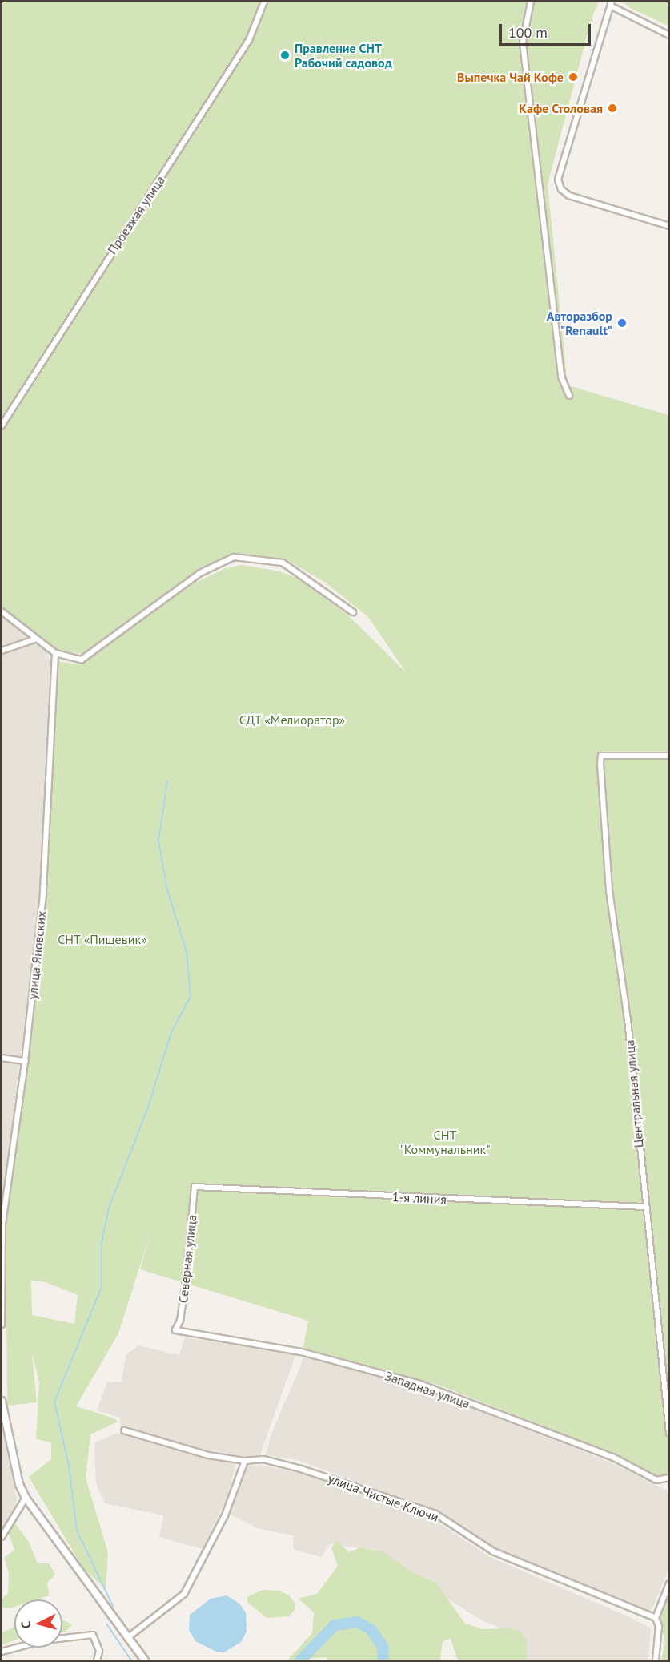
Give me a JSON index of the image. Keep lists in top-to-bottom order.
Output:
{
  "streets": {
    "street": [
      "Проезжая улица",
      "улица Яновских",
      "Центральная улица",
      "1-я линия",
      "Северная улица",
      "Западная улица",
      "улица Чистые Ключи"
    ]
  },
  "crossings": [
    ["Центральная улица", "1-я линия"],
    ["1-я линия", "Северная улица"],
    ["Северная улица", "Западная улица"]
  ],
  "parks": ["СДТ «Мелиоратор»", "СНТ «Пищевик»", "СНТ \"Коммунальник\""],
  "places": [
    "Правление СНТ Рабочий садовод",
    "Выпечка Чай Кофе",
    "Кафе Столовая",
    "Авторазбор \"Renault\""
  ],
  "scale_bar": "100 m",
  "north": "left"
}
